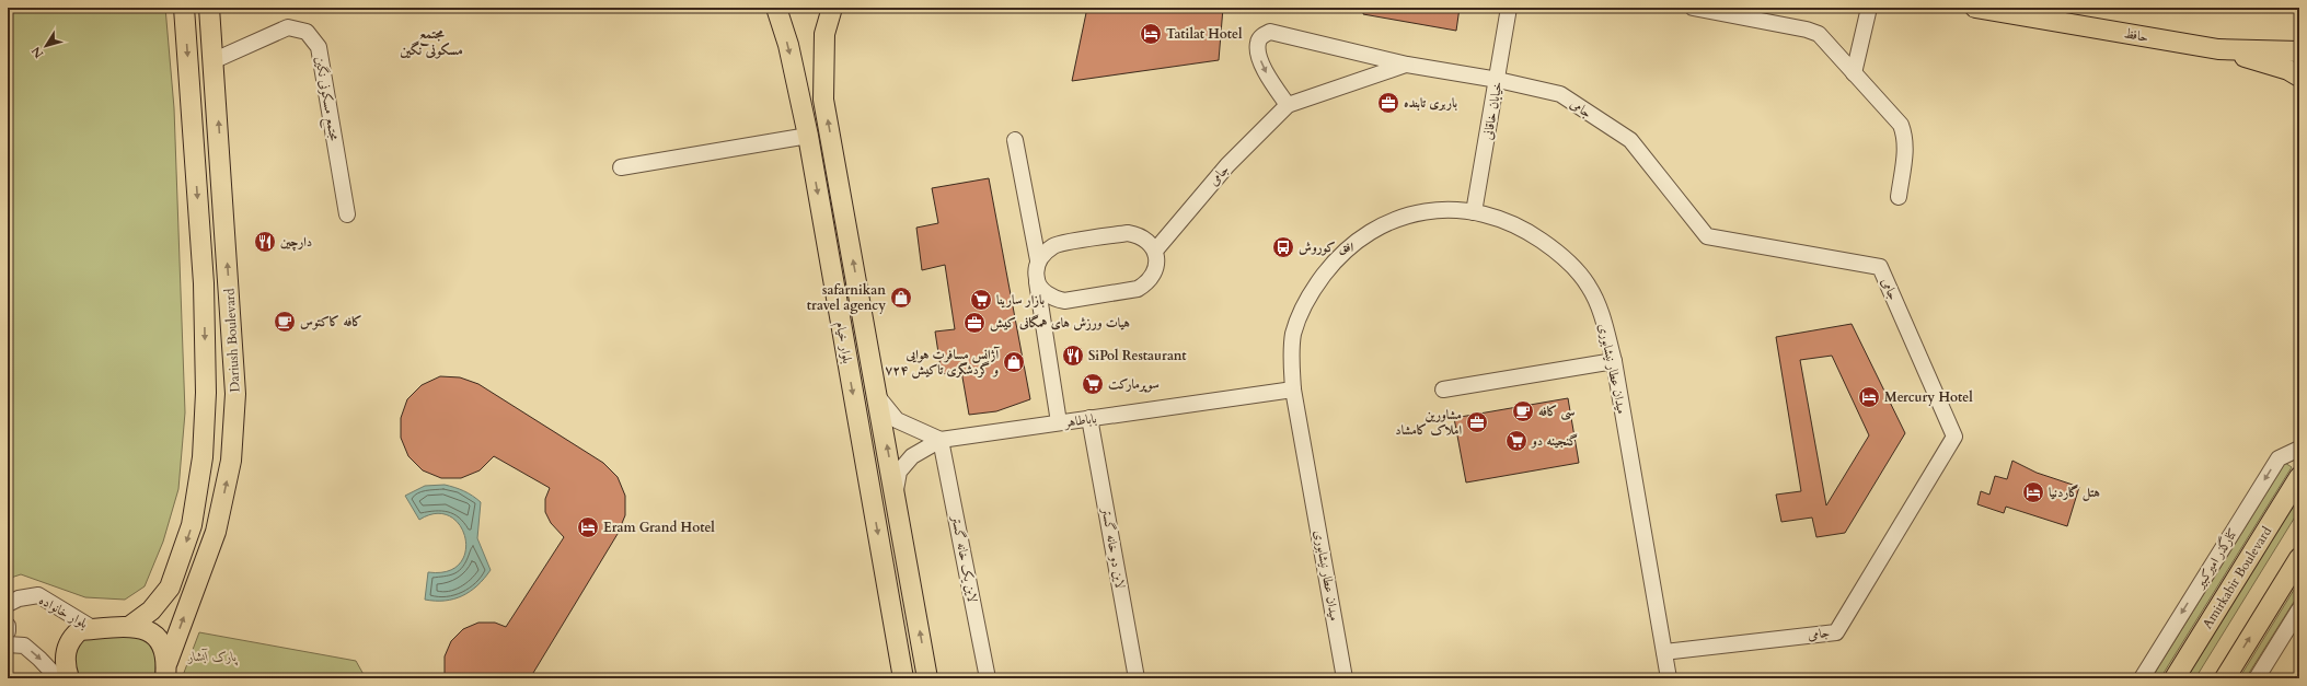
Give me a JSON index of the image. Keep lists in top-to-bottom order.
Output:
{
  "streets": {
    "main road": [
      "حافظ",
      "Dariush Boulevard",
      "بلوار خیام",
      "Amirkabir Boulevard"
    ],
    "street": [
      "مجتمع مسکونی نگین",
      "جامی",
      "خیابان خاقانی",
      "میدان عطار نیشابوری",
      "باباطاهر",
      "لاین دو خانه گستر",
      "کنارگذر امیرکبیر",
      "لاین یک خانه گستر",
      "بلوار خانواده"
    ]
  },
  "crossings": [
    ["مجتمع مسکونی نگین", "Dariush Boulevard"],
    ["جامی", "خیابان خاقانی"],
    ["جامی", "میدان عطار نیشابوری"],
    ["خیابان خاقانی", "میدان عطار نیشابوری"],
    ["بلوار خیام", "باباطاهر"],
    ["میدان عطار نیشابوری", "باباطاهر"],
    ["باباطاهر", "لاین دو خانه گستر"],
    ["باباطاهر", "لاین یک خانه گستر"]
  ],
  "one_way": ["کنارگذر امیرکبیر"],
  "districts": ["مجتمع مسکونی نگین"],
  "parks": ["پارک آبشار"],
  "places": {
    "hotel": [
      "Tatilat Hotel",
      "Mercury Hotel",
      "هتل گاردنیا",
      "Eram Grand Hotel"
    ],
    "office": ["باربری تابنده", "هیات ورزش های همگانی کیش", "مشاورین املاک کامشاد"],
    "restaurant": ["دارچین", "SiPol Restaurant"],
    "bus stop": ["افق کوروش"],
    "shop": ["safarnikan travel agency", "آژانس مسافرت هوایی و گردشگری تاکیش ۷۲۴"],
    "supermarket": ["بازار سارینا", "سوپرمارکت", "گنجینه دو"],
    "cafe": ["کافه کاکتوس", "سی کافه"]
  },
  "north": "bottom left"
}
